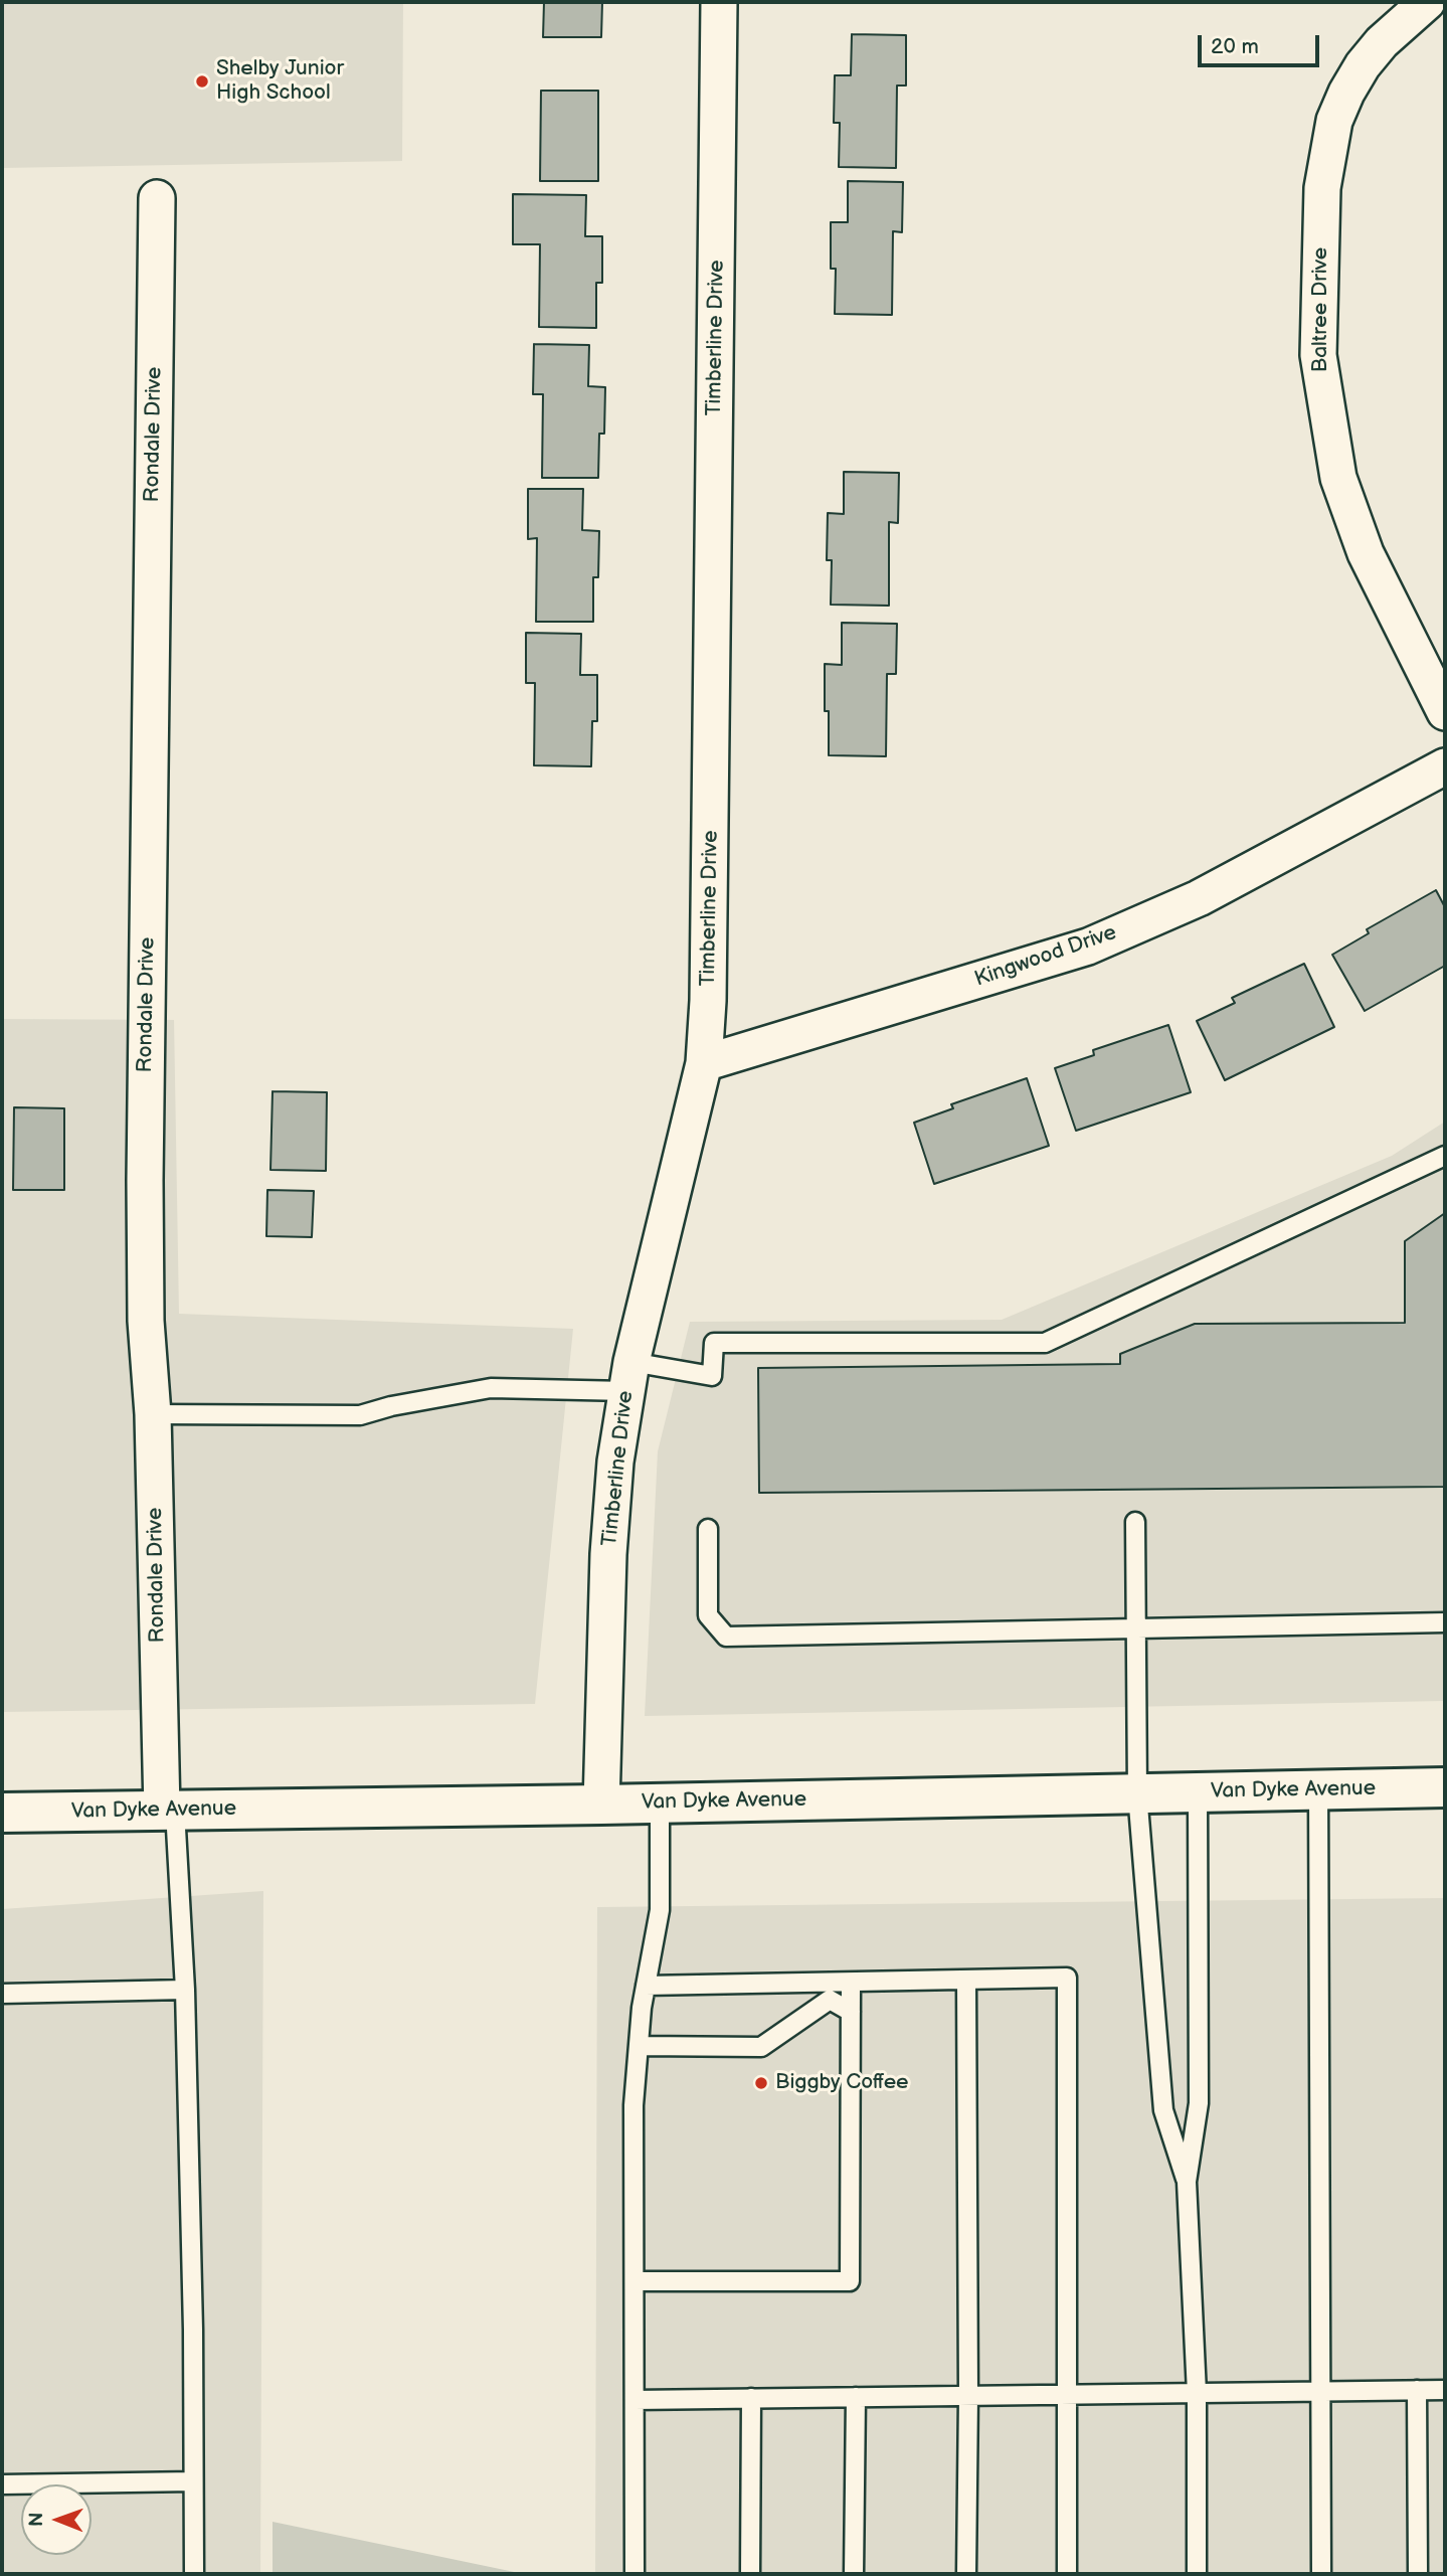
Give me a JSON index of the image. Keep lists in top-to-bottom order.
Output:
{
  "streets": {
    "main road": ["Van Dyke Avenue"],
    "street": [
      "Baltree Drive",
      "Timberline Drive",
      "Rondale Drive",
      "Kingwood Drive"
    ]
  },
  "crossings": [
    ["Timberline Drive", "Kingwood Drive"],
    ["Timberline Drive", "Van Dyke Avenue"],
    ["Rondale Drive", "Van Dyke Avenue"]
  ],
  "places": ["Shelby Junior High School", "Biggby Coffee"],
  "scale_bar": "20 m",
  "north": "left"
}
